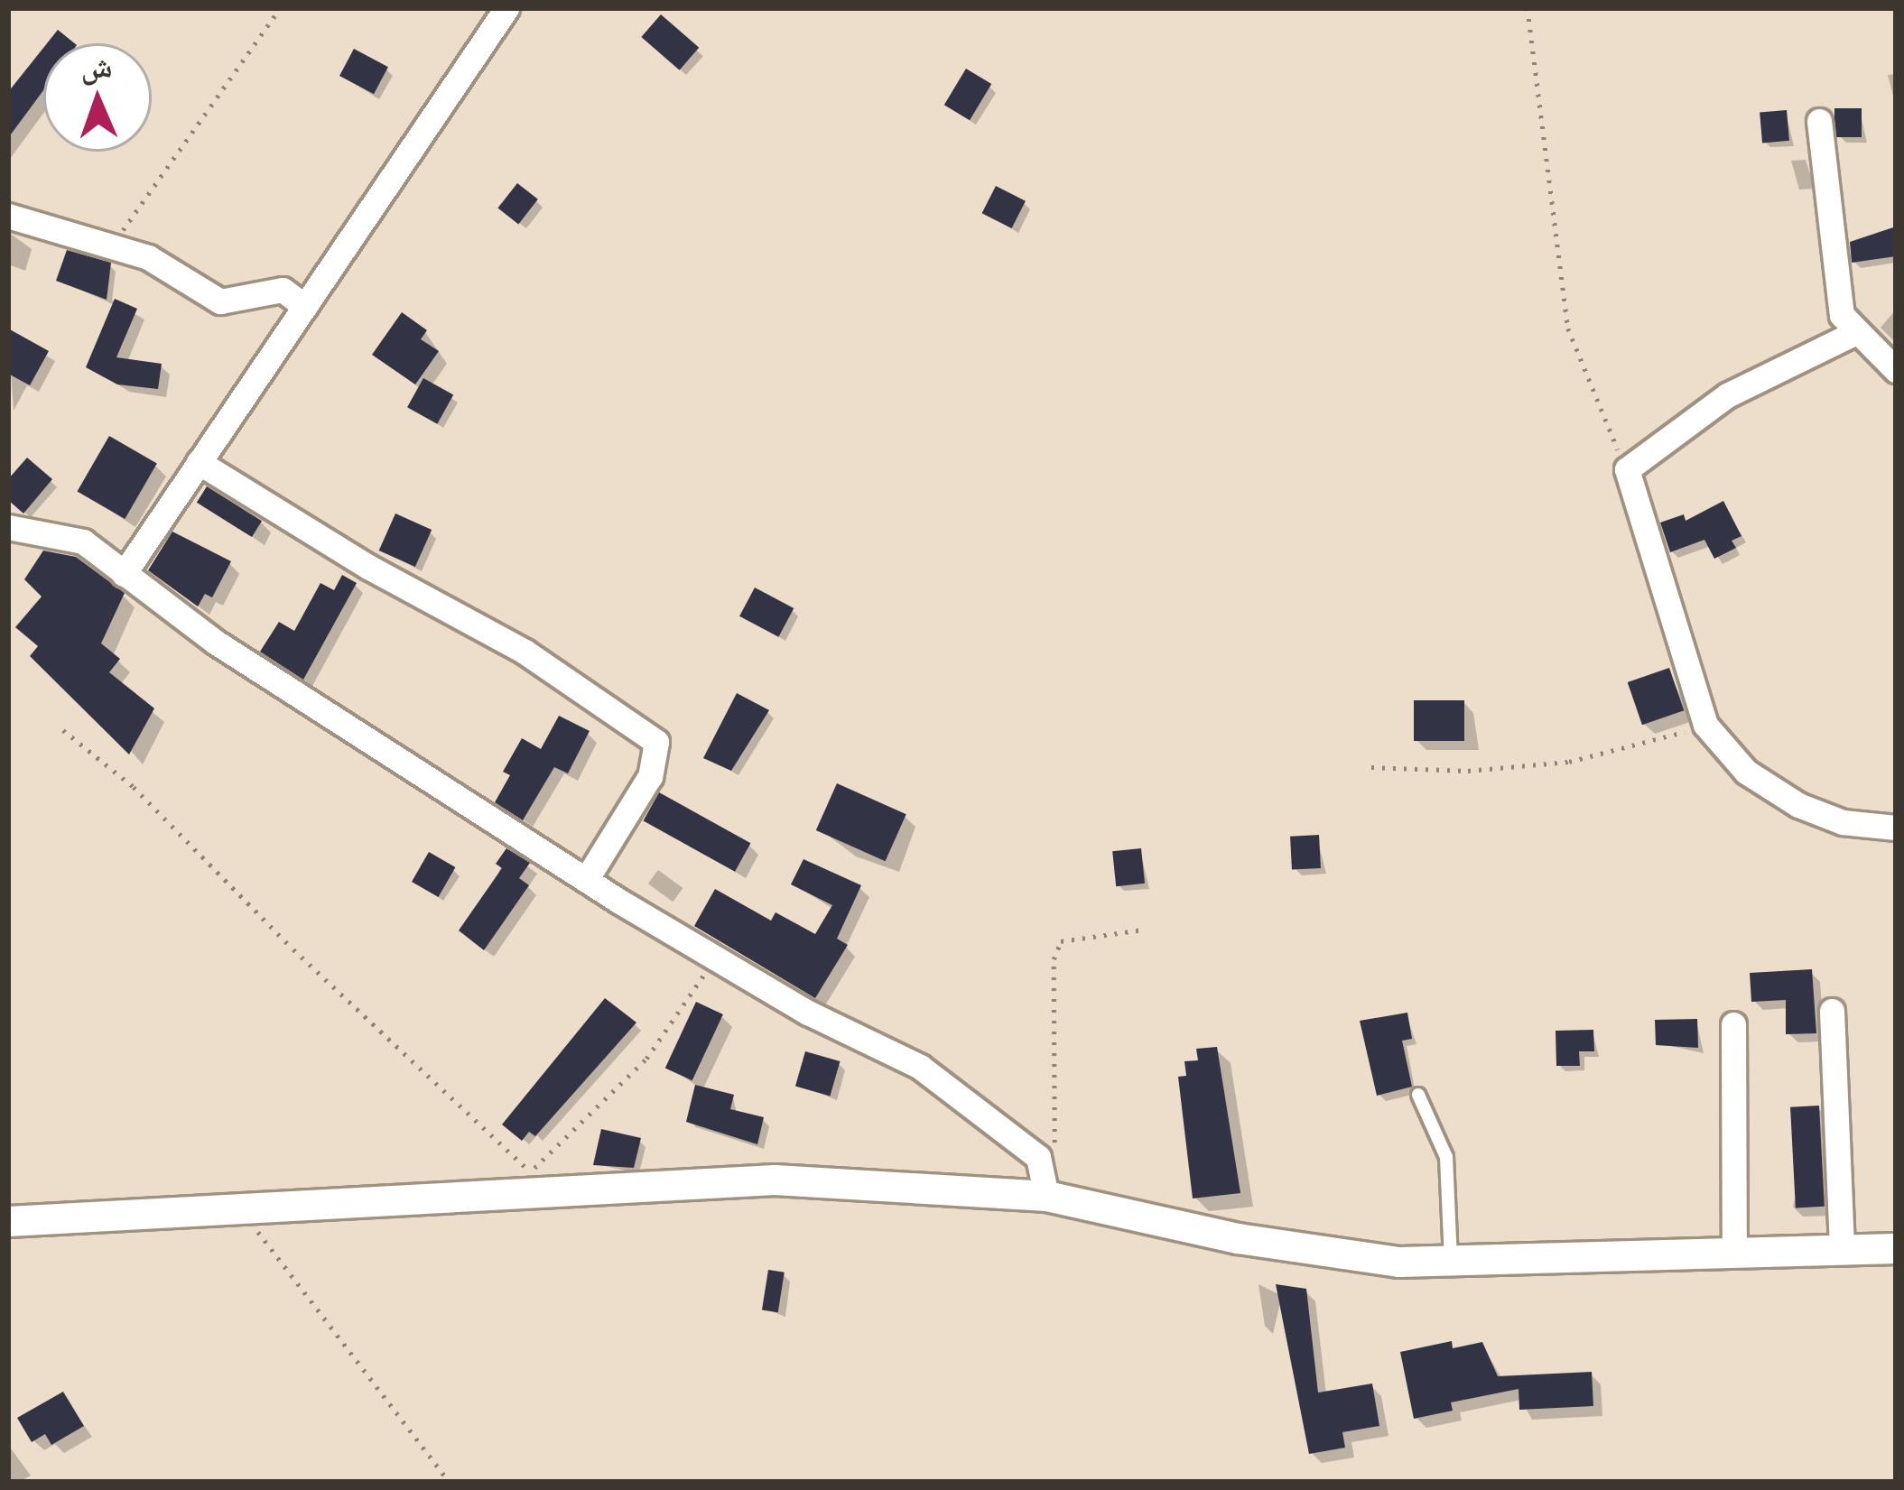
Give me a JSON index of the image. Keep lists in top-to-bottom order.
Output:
{
  "north": "top"
}
